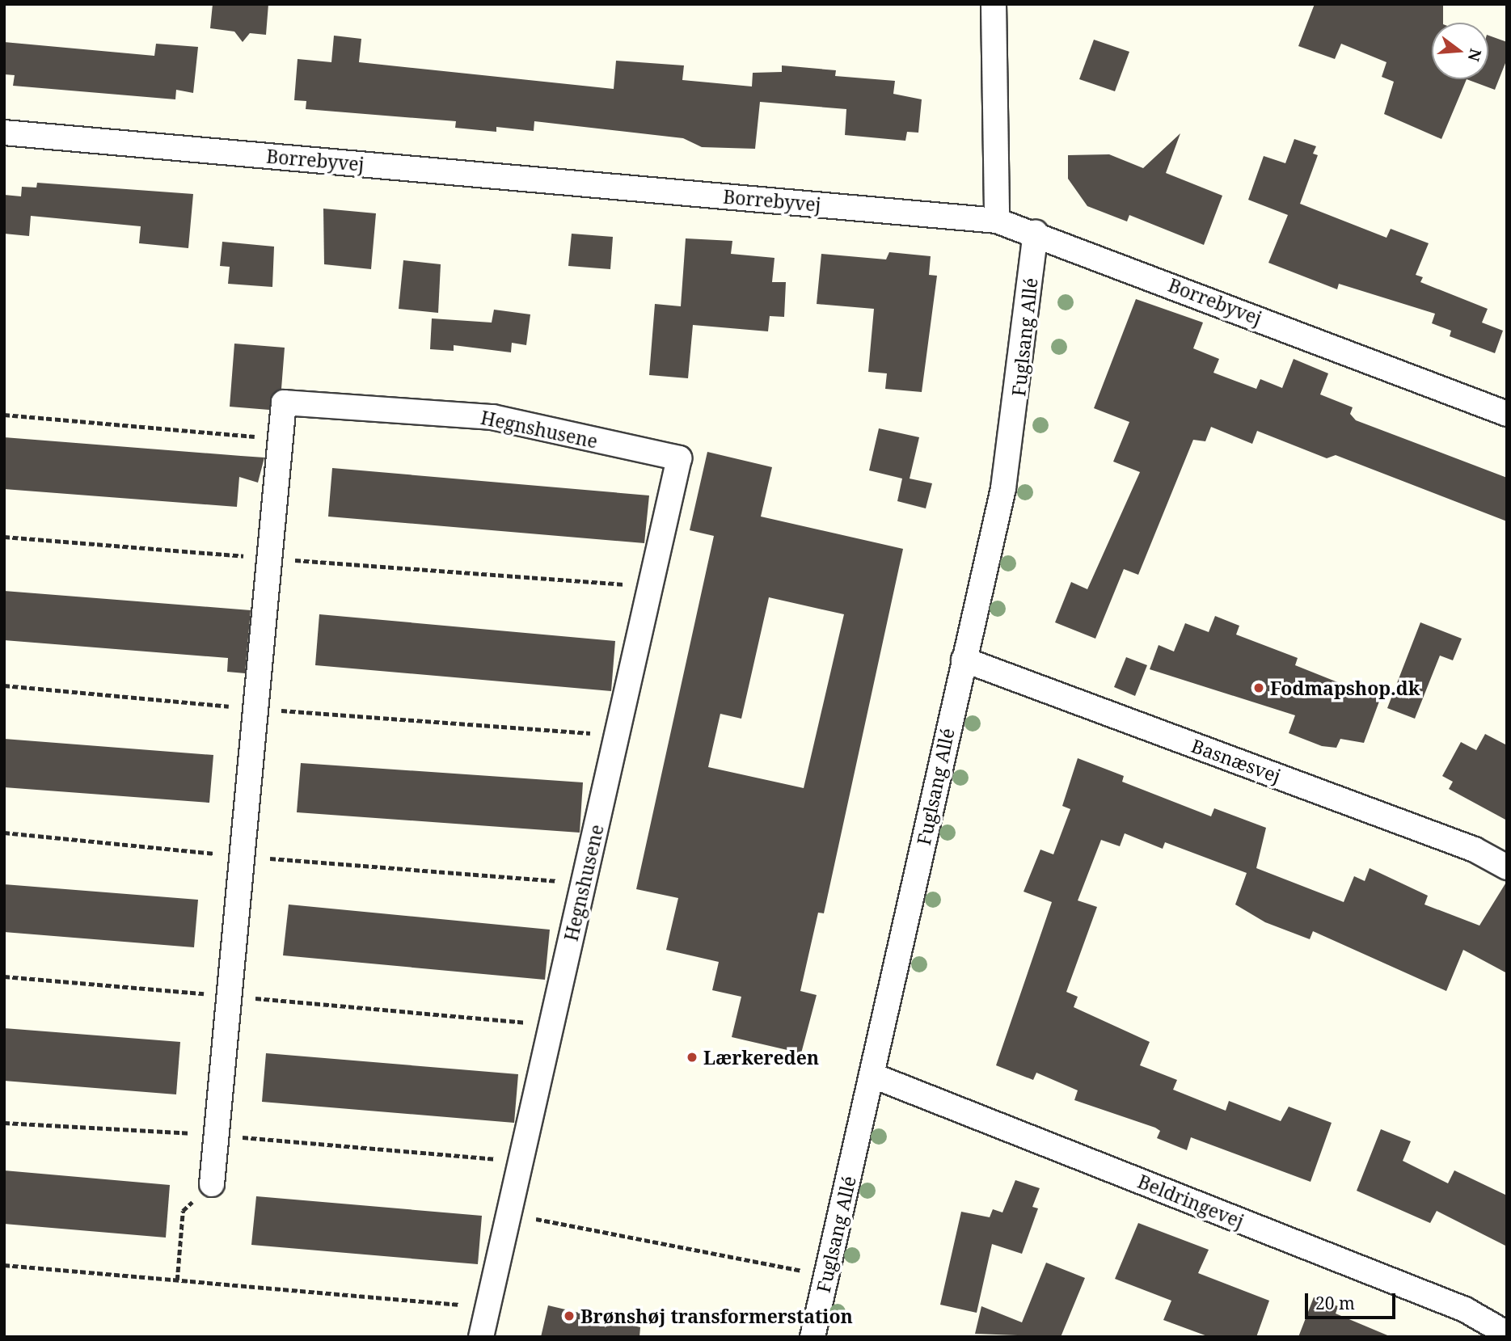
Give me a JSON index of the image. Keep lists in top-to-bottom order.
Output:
{
  "streets": {
    "street": [
      "Borrebyvej",
      "Fuglsang Allé",
      "Hegnshusene",
      "Basnæsvej",
      "Beldringevej"
    ]
  },
  "crossings": [
    ["Borrebyvej", "Fuglsang Allé"],
    ["Fuglsang Allé", "Basnæsvej"],
    ["Fuglsang Allé", "Beldringevej"]
  ],
  "places": ["Fodmapshop.dk", "Lærkereden", "Brønshøj transformerstation"],
  "scale_bar": "20 m",
  "north": "right"
}
